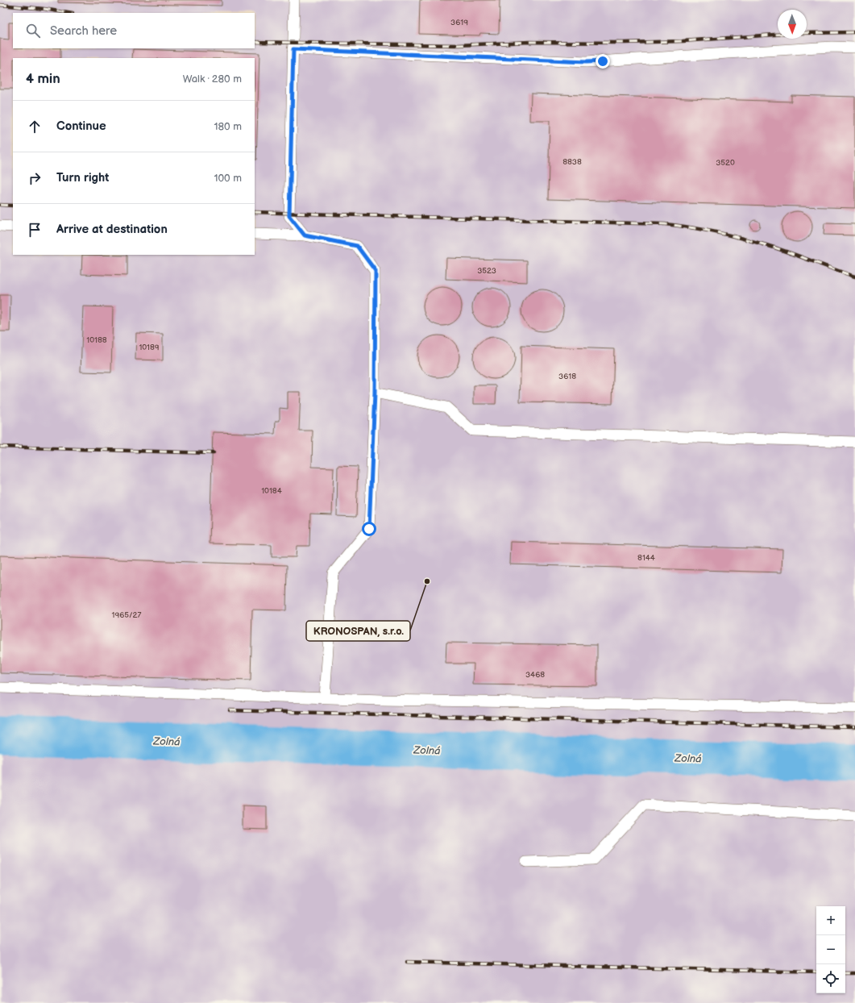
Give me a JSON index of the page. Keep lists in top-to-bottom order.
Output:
{
  "water": ["Zolná"],
  "places": ["KRONOSPAN, s.r.o."],
  "house_numbers": [
    "3619",
    "8838",
    "3520",
    "3523",
    "10188",
    "10189",
    "3618",
    "10184",
    "8144",
    "1965/27",
    "3468"
  ],
  "north": "bottom",
  "page": {
    "search": "Search here",
    "heading": ["4 min", "Walk · 280 m"],
    "list": [
      ["Continue", "180 m"],
      ["Turn right", "100 m"],
      "Arrive at destination"
    ],
    "map_buttons": ["+", "−"]
  }
}
